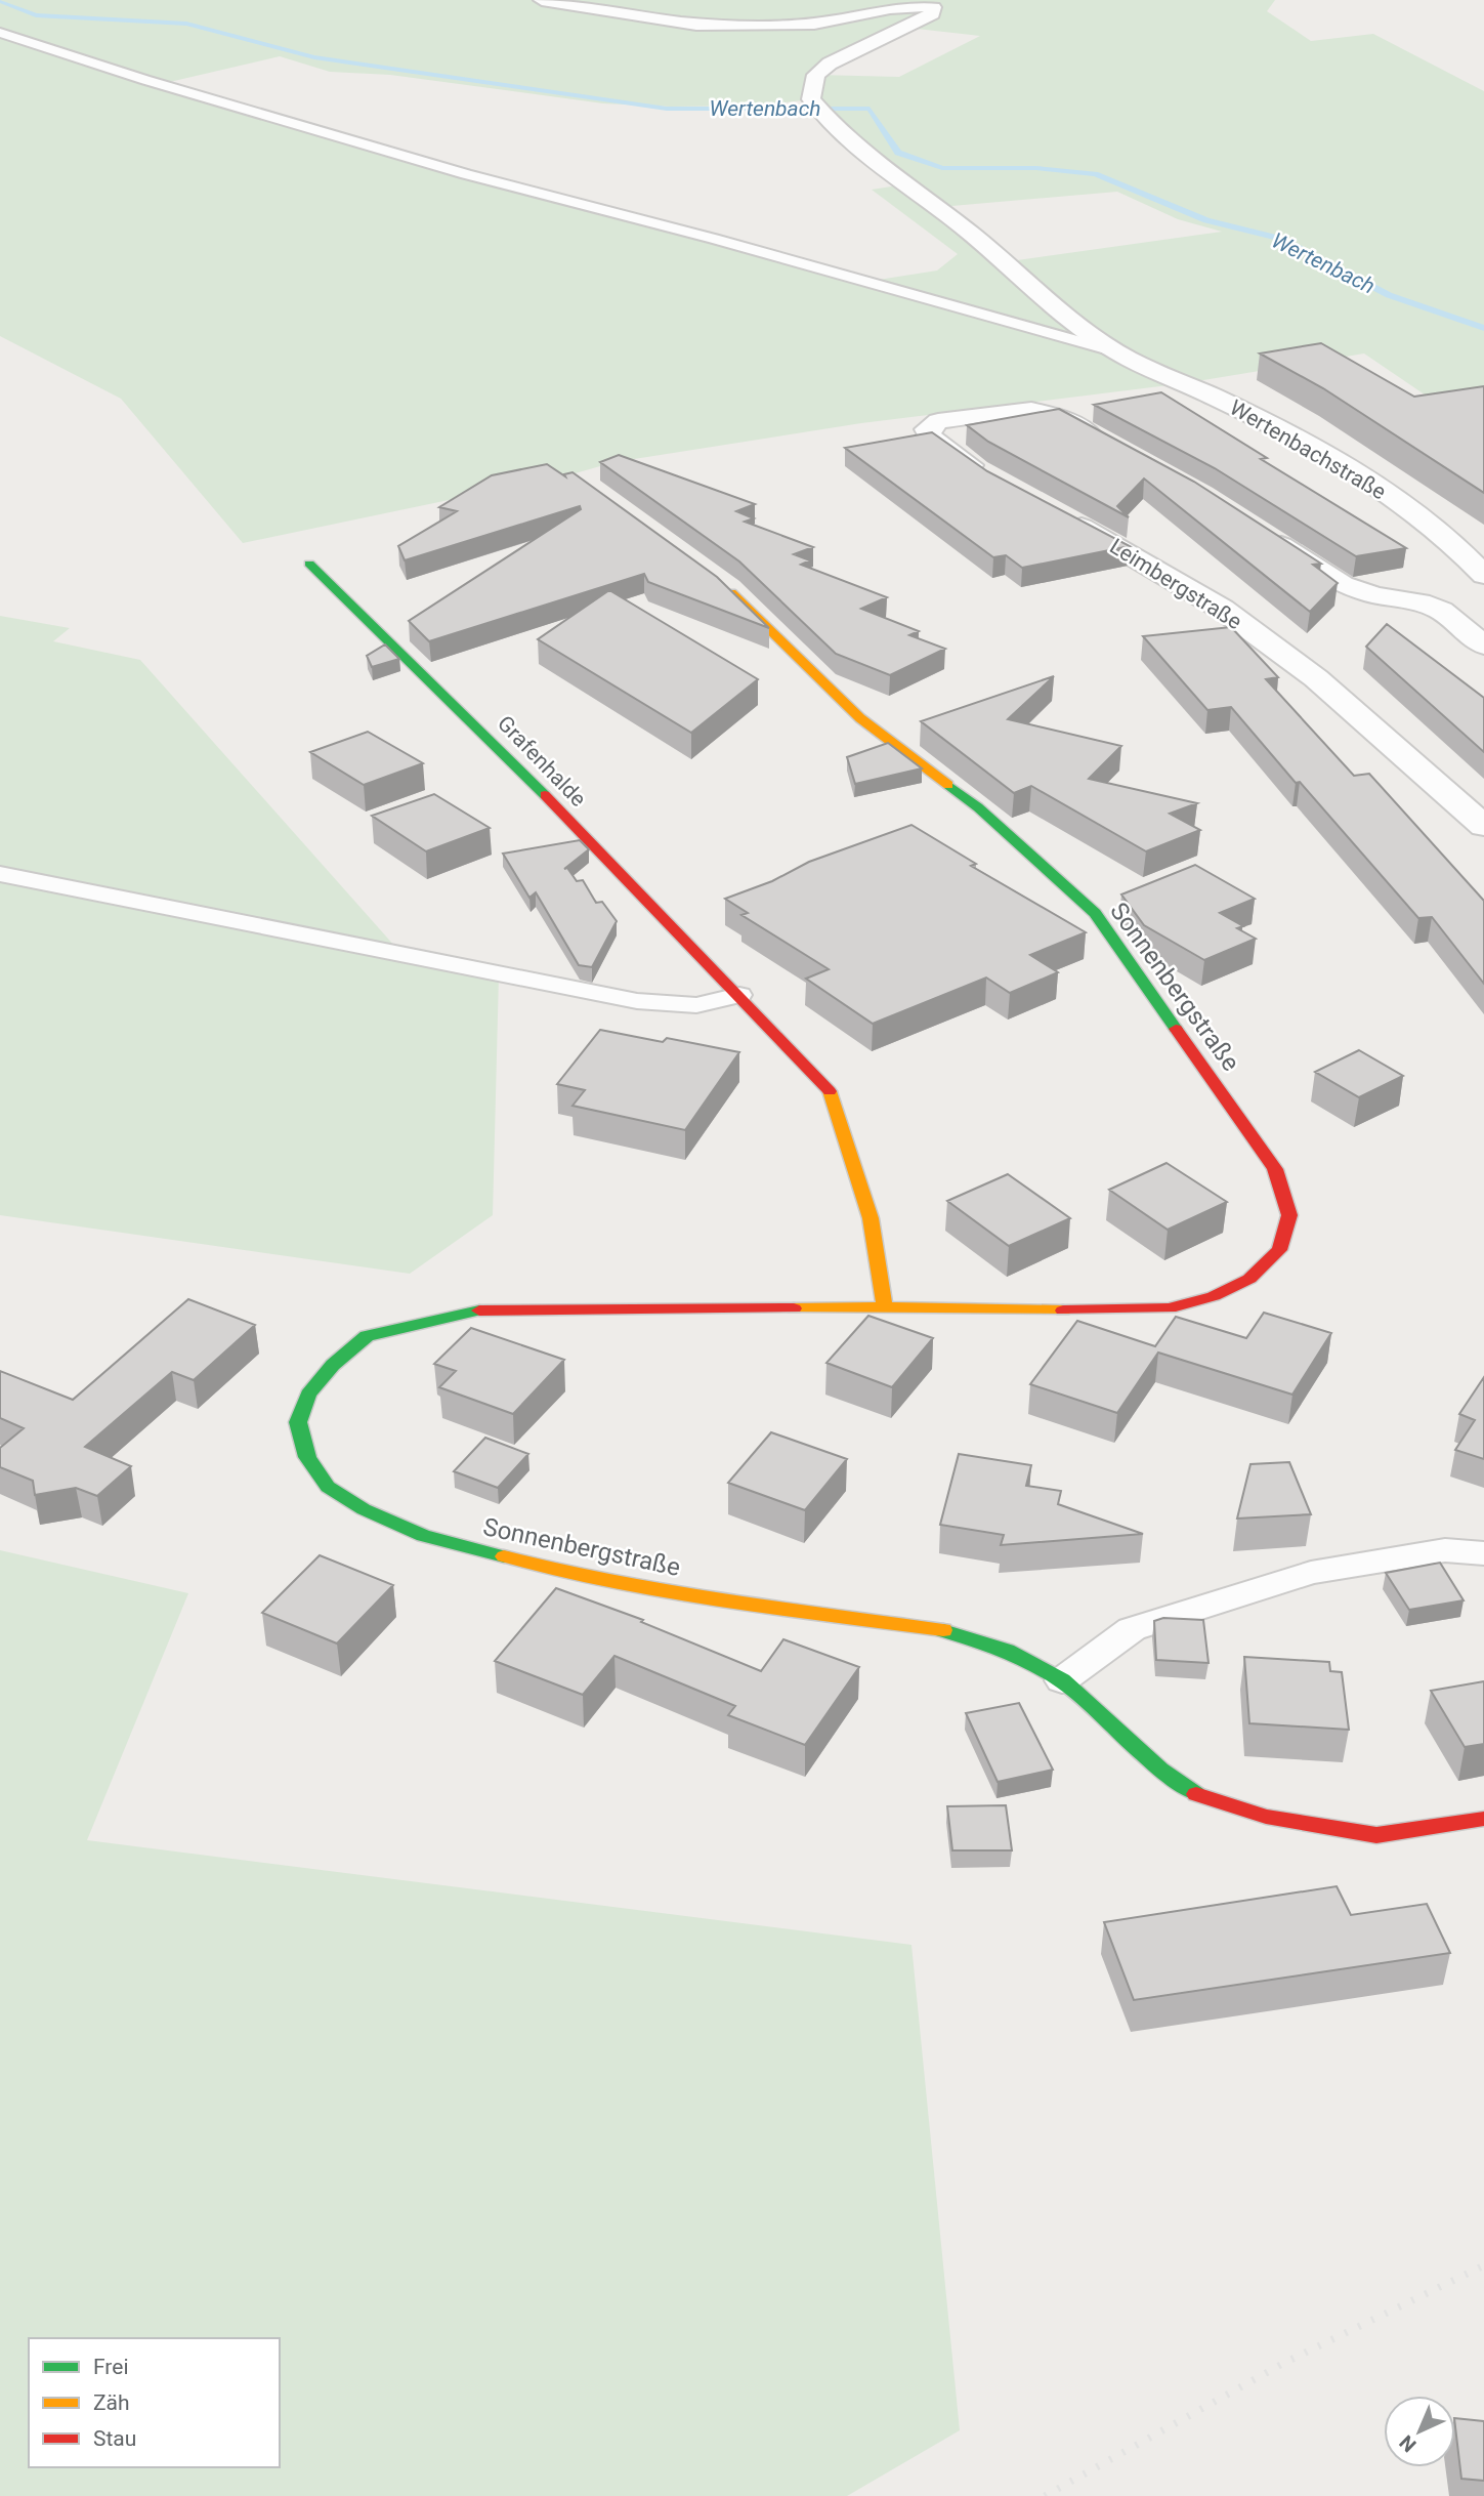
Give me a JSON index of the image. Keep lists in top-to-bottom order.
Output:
{
  "streets": {
    "street": [
      "Wertenbachstraße",
      "Leimbergstraße",
      "Grafenhalde",
      "Sonnenbergstraße"
    ]
  },
  "water": ["Wertenbach"],
  "legend": ["Frei", "Zäh", "Stau"],
  "north": "bottom left"
}
